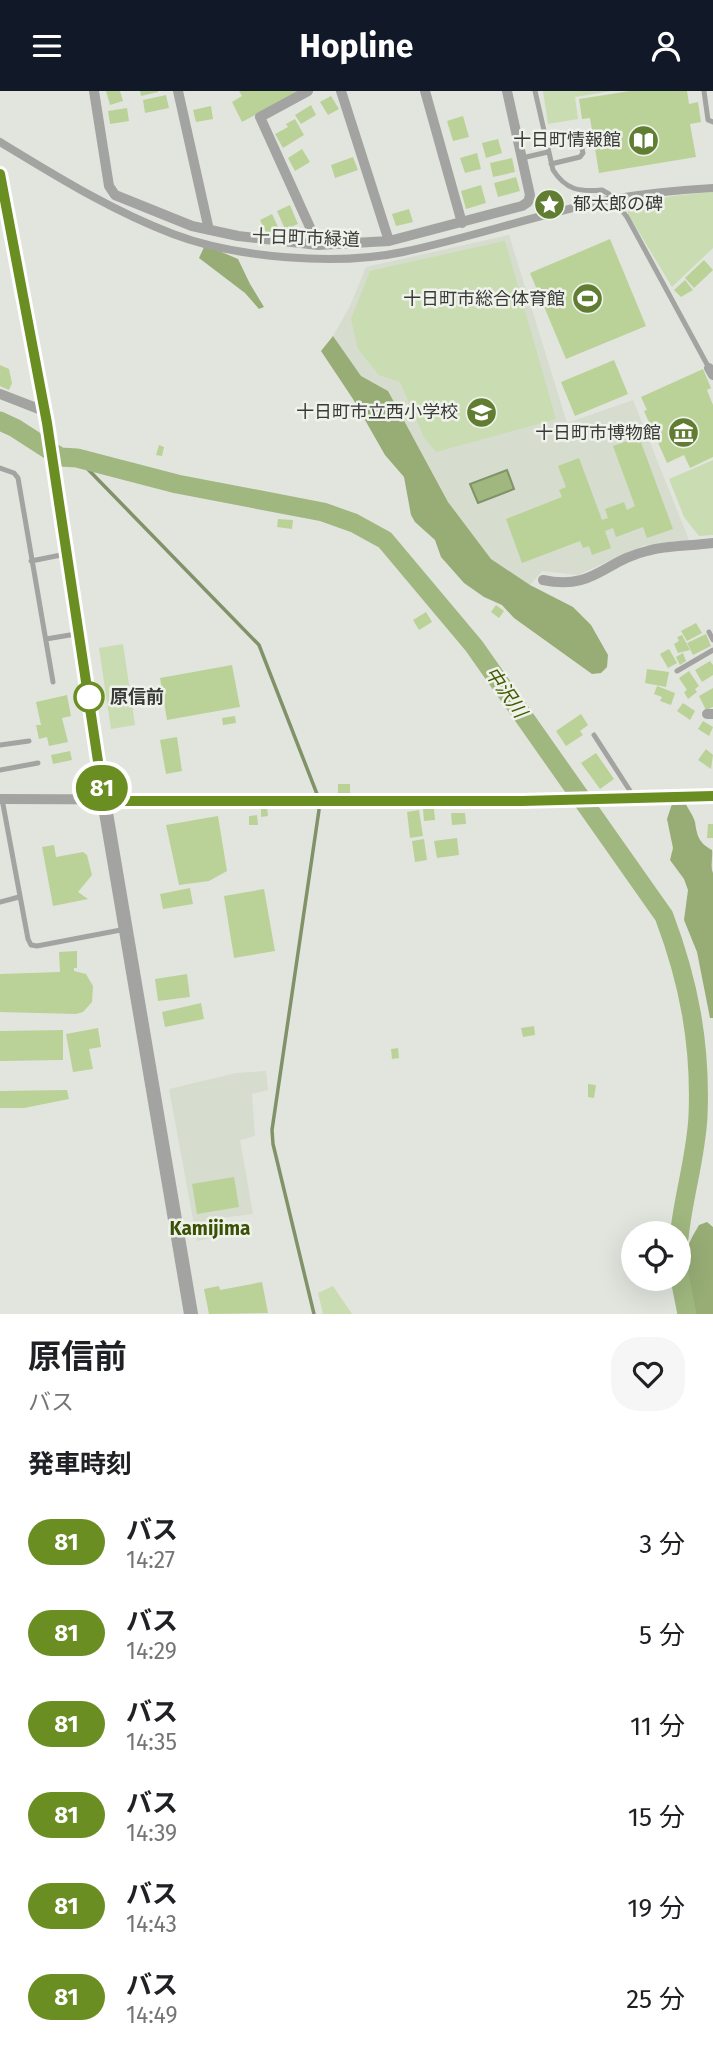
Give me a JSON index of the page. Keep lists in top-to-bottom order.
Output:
{
  "streets": {
    "street": ["十日町市緑道"]
  },
  "districts": ["Kamijima"],
  "water": ["中沢川"],
  "places": {
    "library": ["十日町情報館"],
    "place": ["郁太郎の碑"],
    "sports": ["十日町市総合体育館"],
    "school or university": ["十日町市立西小学校"],
    "museum": ["十日町市博物館"],
    "other": ["原信前"]
  },
  "lines": ["bus line 81"],
  "page": {
    "header": "Hopline",
    "on_map": "81",
    "heading": [
      ["原信前", "バス"],
      "発車時刻"
    ],
    "list": [
      {
        "mark": "81",
        "name": "バス",
        "note": "14:27",
        "value": "3 分"
      },
      {
        "mark": "81",
        "name": "バス",
        "note": "14:29",
        "value": "5 分"
      },
      {
        "mark": "81",
        "name": "バス",
        "note": "14:35",
        "value": "11 分"
      },
      {
        "mark": "81",
        "name": "バス",
        "note": "14:39",
        "value": "15 分"
      },
      {
        "mark": "81",
        "name": "バス",
        "note": "14:43",
        "value": "19 分"
      },
      {
        "mark": "81",
        "name": "バス",
        "note": "14:49",
        "value": "25 分"
      }
    ]
  }
}
